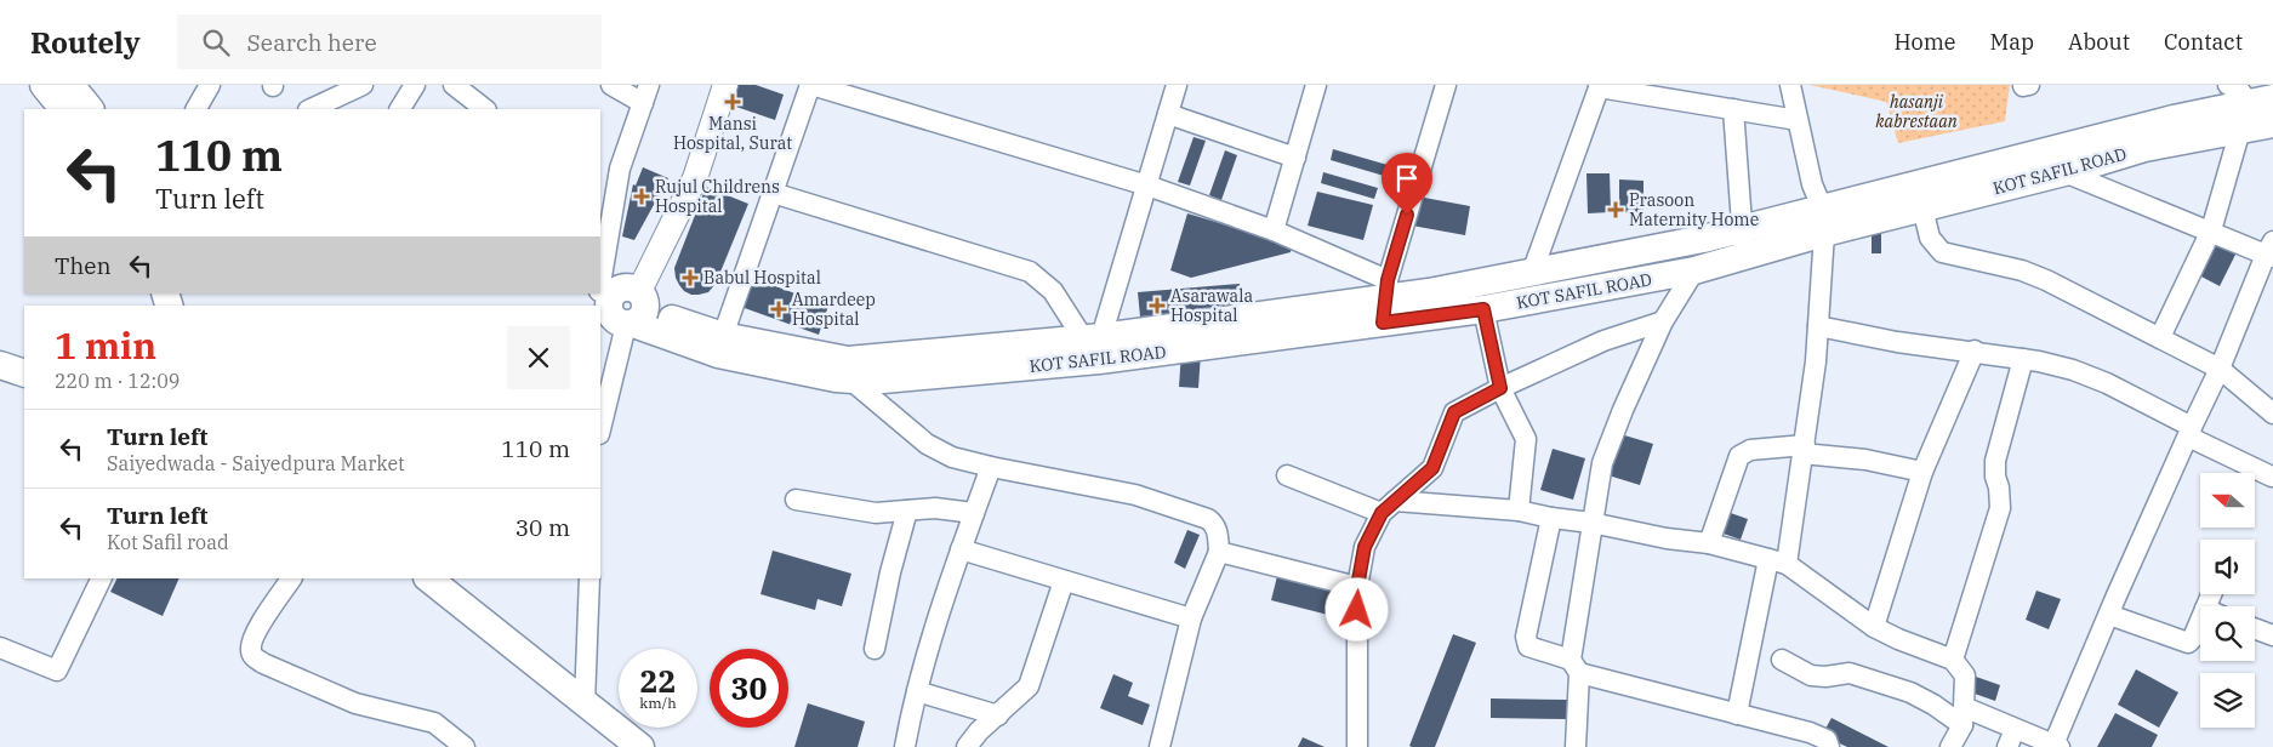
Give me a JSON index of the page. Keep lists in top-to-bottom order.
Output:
{
  "streets": {
    "main road": ["KOT SAFIL ROAD"]
  },
  "parks": ["hasanji kabrestaan"],
  "places": {
    "health": [
      "Mansi Hospital, Surat",
      "Rujul Childrens Hospital",
      "Prasoon Maternity Home",
      "Babul Hospital",
      "Asarawala Hospital",
      "Amardeep Hospital"
    ]
  },
  "north": "left",
  "page": {
    "header": "Routely",
    "search": "Search here",
    "nav": [
      "Home",
      "Map",
      "About",
      "Contact"
    ],
    "turn": ["110 m", "Turn left"],
    "then": "Then",
    "heading": ["1 min", "220 m · 12:09"],
    "list": [
      {
        "name": "Turn left",
        "note": "Saiyedwada - Saiyedpura Market",
        "value": "110 m"
      },
      {
        "name": "Turn left",
        "note": "Kot Safil road",
        "value": "30 m"
      }
    ],
    "speed": "22 km/h",
    "limit": "30"
  }
}
